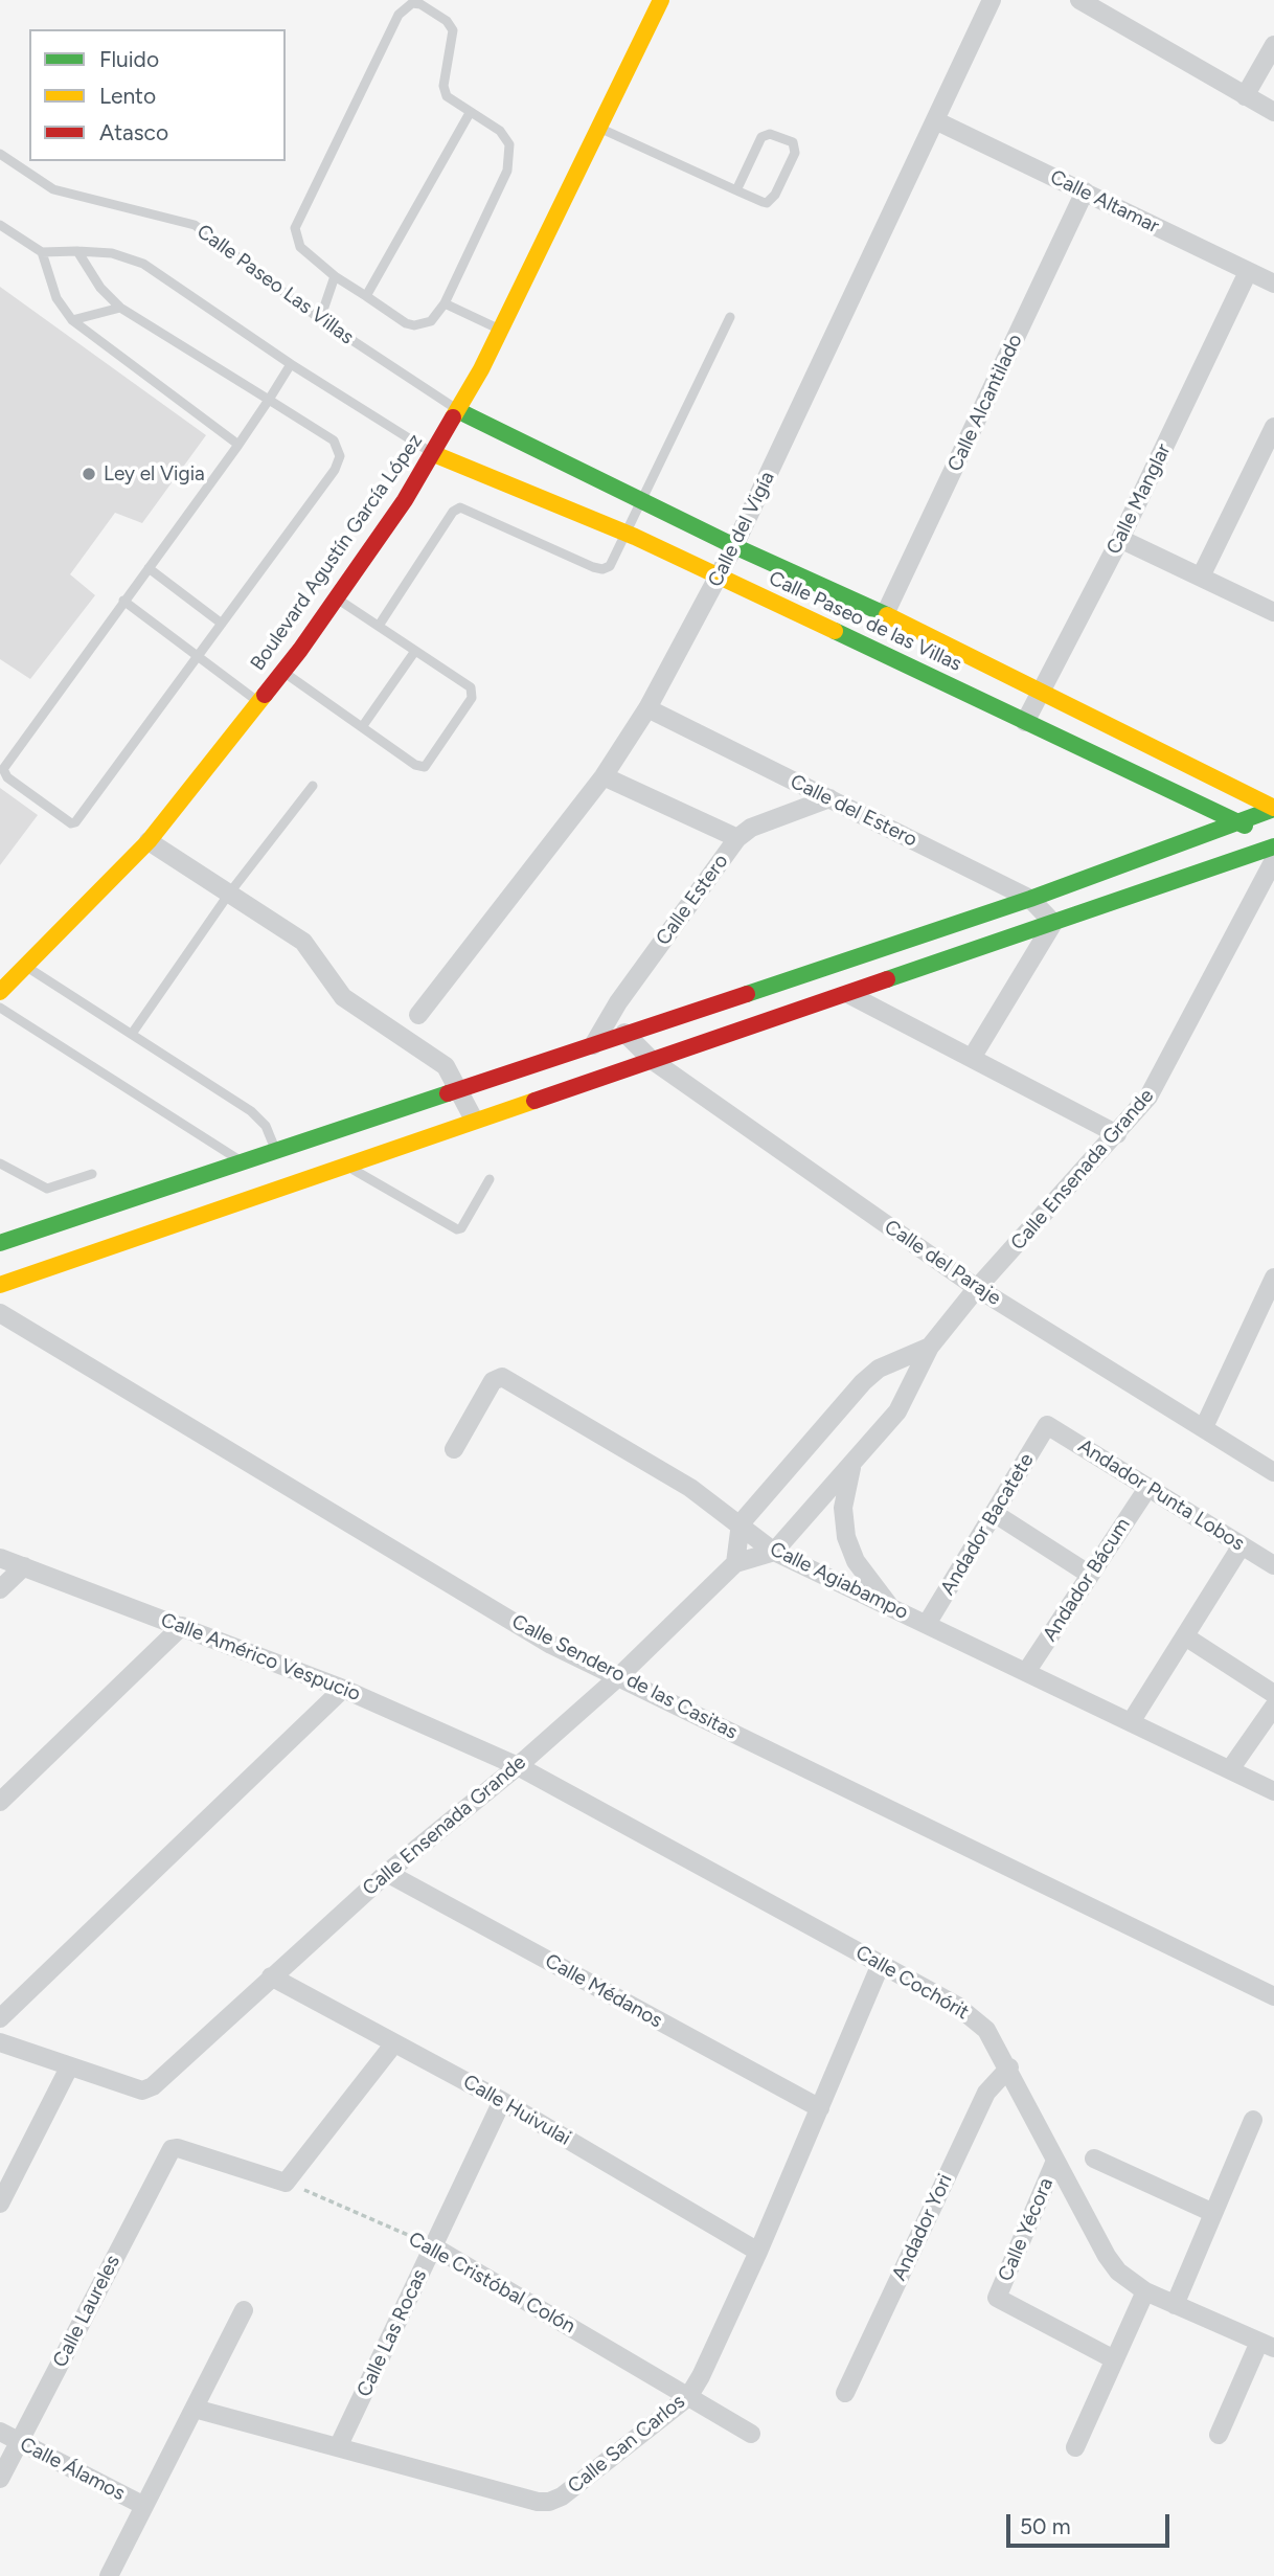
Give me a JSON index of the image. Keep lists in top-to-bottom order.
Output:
{
  "streets": {
    "street": [
      "Calle Altamar",
      "Calle Alcantilado",
      "Calle Manglar",
      "Calle del Vigía",
      "Boulevard Agustín García López",
      "Calle Paseo de las Villas",
      "Calle del Estero",
      "Calle Estero",
      "Calle Ensenada Grande",
      "Calle del Paraje",
      "Andador Punta Lobos",
      "Andador Bacatete",
      "Andador Bácum",
      "Calle Agiabampo",
      "Calle Américo Vespucio",
      "Calle Sendero de las Casitas",
      "Calle Cochórit",
      "Calle Médanos",
      "Calle Huivulai",
      "Andador Yori",
      "Calle Yécora",
      "Calle Cristóbal Colón",
      "Calle Laureles",
      "Calle Las Rocas",
      "Calle San Carlos",
      "Calle Álamos"
    ],
    "lane": ["Calle Paseo Las Villas"]
  },
  "crossings": [
    ["Calle Altamar", "Calle Alcantilado"],
    ["Calle Altamar", "Calle Manglar"],
    ["Calle Altamar", "Calle del Vigía"],
    ["Calle Paseo Las Villas", "Boulevard Agustín García López"],
    ["Calle Paseo Las Villas", "Calle Paseo de las Villas"],
    ["Calle Alcantilado", "Calle Paseo de las Villas"],
    ["Calle Manglar", "Calle Paseo de las Villas"],
    ["Calle del Vigía", "Calle Paseo de las Villas"],
    ["Calle del Vigía", "Calle del Estero"],
    ["Boulevard Agustín García López", "Calle Paseo de las Villas"],
    ["Calle del Estero", "Calle Estero"],
    ["Calle Ensenada Grande", "Calle del Paraje"],
    ["Calle Ensenada Grande", "Calle Agiabampo"],
    ["Calle Ensenada Grande", "Calle Américo Vespucio"],
    ["Calle Ensenada Grande", "Calle Sendero de las Casitas"],
    ["Calle Ensenada Grande", "Calle Cochórit"],
    ["Calle Ensenada Grande", "Calle Médanos"],
    ["Calle Ensenada Grande", "Calle Huivulai"],
    ["Andador Punta Lobos", "Andador Bacatete"],
    ["Andador Punta Lobos", "Andador Bácum"],
    ["Andador Bacatete", "Calle Agiabampo"],
    ["Andador Bácum", "Calle Agiabampo"],
    ["Calle Américo Vespucio", "Calle Cochórit"],
    ["Calle Cochórit", "Andador Yori"],
    ["Calle Cochórit", "Calle Yécora"],
    ["Calle Cochórit", "Calle San Carlos"],
    ["Calle Médanos", "Calle San Carlos"],
    ["Calle Huivulai", "Calle Las Rocas"],
    ["Calle Huivulai", "Calle San Carlos"],
    ["Calle Cristóbal Colón", "Calle Laureles"],
    ["Calle Cristóbal Colón", "Calle Las Rocas"],
    ["Calle Cristóbal Colón", "Calle San Carlos"],
    ["Calle Laureles", "Calle Álamos"],
    ["Calle Las Rocas", "Calle San Carlos"]
  ],
  "places": ["Ley el Vigia"],
  "legend": ["Fluido", "Lento", "Atasco"],
  "scale_bar": "50 m"
}
